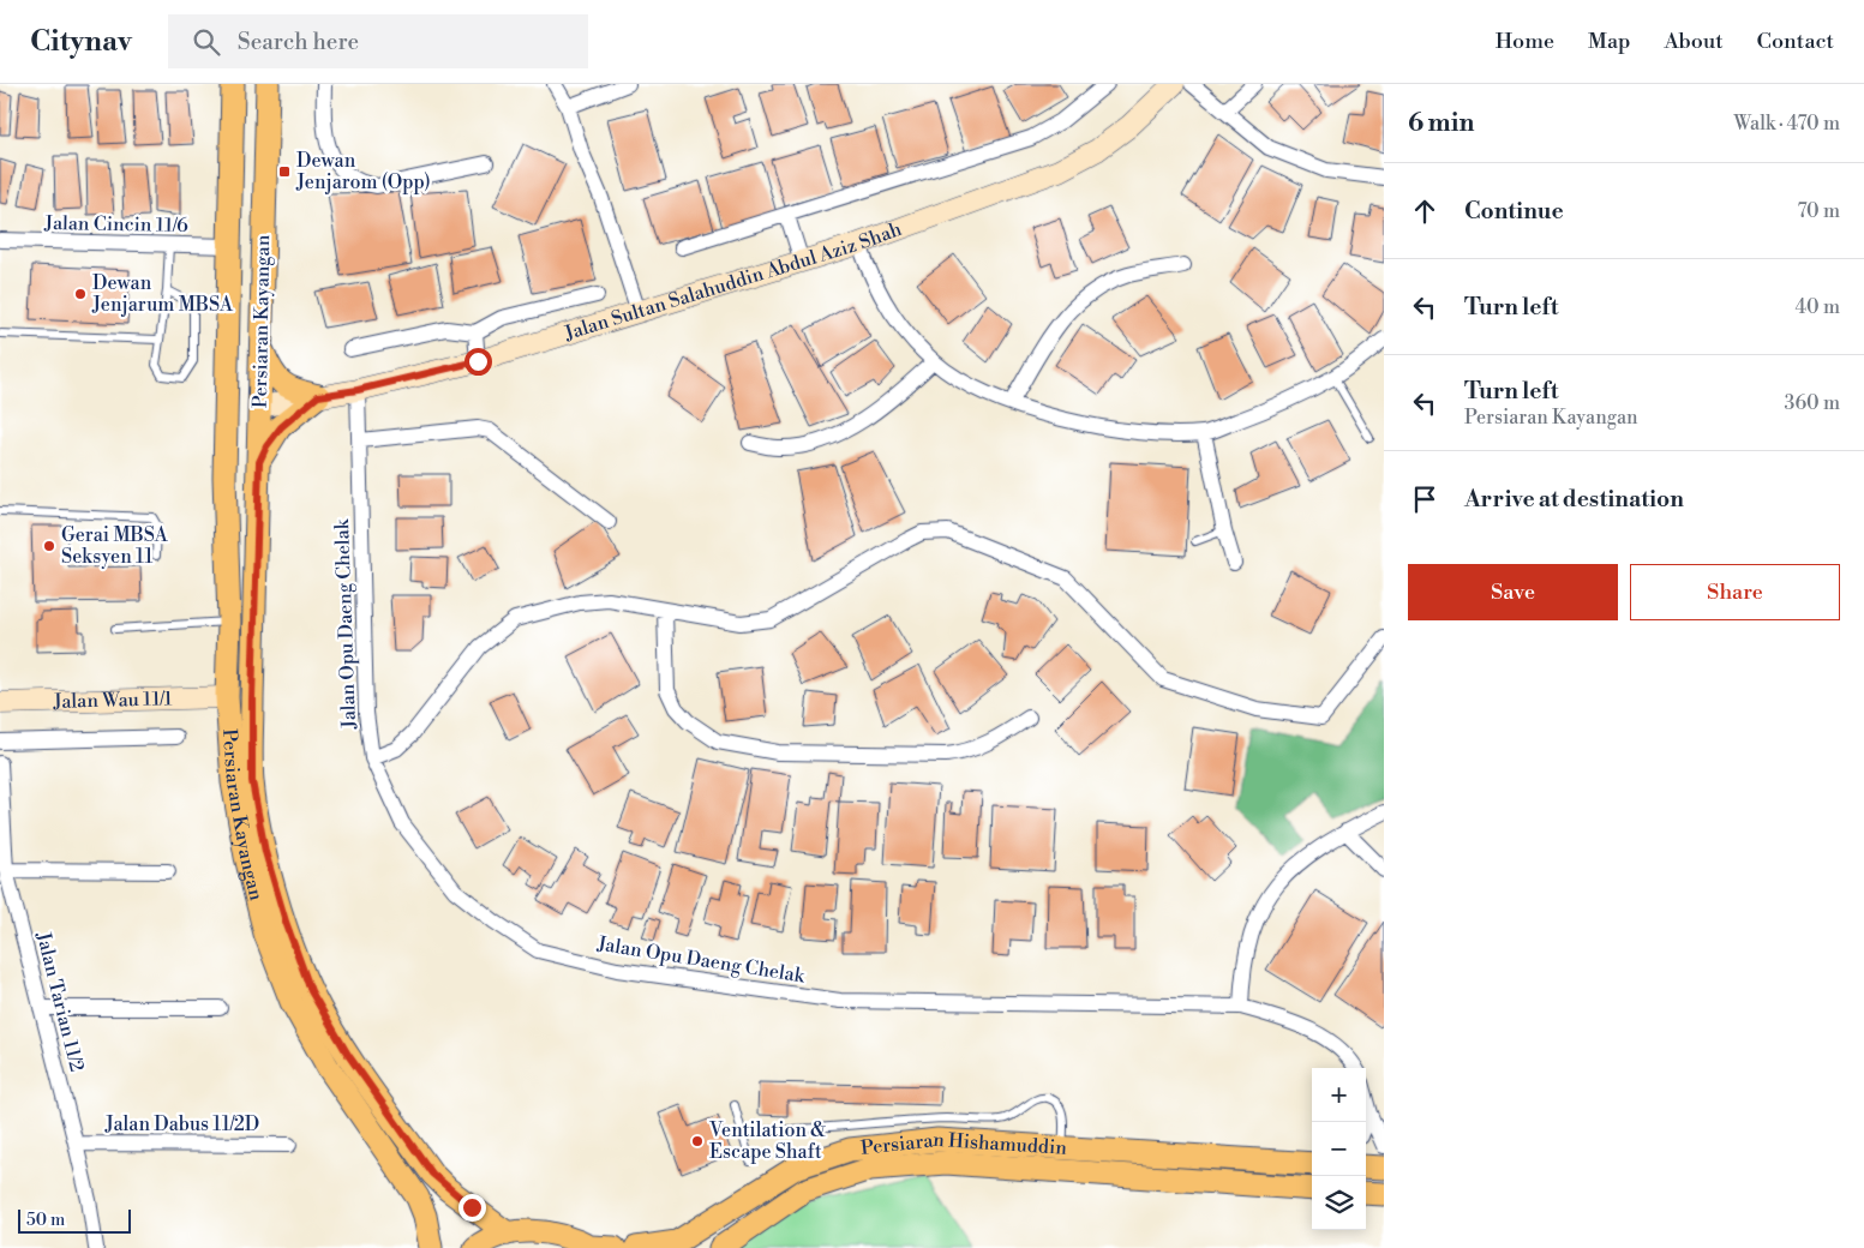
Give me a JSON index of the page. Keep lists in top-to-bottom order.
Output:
{
  "streets": {
    "main road": ["Persiaran Kayangan", "Persiaran Hishamuddin"],
    "street": [
      "Jalan Cincin 11/6",
      "Jalan Sultan Salahuddin Abdul Aziz Shah",
      "Jalan Opu Daeng Chelak",
      "Jalan Wau 11/1",
      "Jalan Tarian 11/2",
      "Jalan Dabus 11/2D"
    ]
  },
  "crossings": [
    ["Jalan Cincin 11/6", "Persiaran Kayangan"],
    ["Jalan Sultan Salahuddin Abdul Aziz Shah", "Persiaran Kayangan"],
    ["Jalan Sultan Salahuddin Abdul Aziz Shah", "Jalan Opu Daeng Chelak"],
    ["Persiaran Kayangan", "Jalan Wau 11/1"],
    ["Jalan Tarian 11/2", "Jalan Dabus 11/2D"]
  ],
  "places": {
    "transit": ["Dewan Jenjarom (Opp)"],
    "other": ["Dewan Jenjarum MBSA", "Gerai MBSA Seksyen 11", "Ventilation & Escape Shaft"]
  },
  "scale_bar": "50 m",
  "page": {
    "header": "Citynav",
    "search": "Search here",
    "nav": [
      "Home",
      "Map",
      "About",
      "Contact"
    ],
    "heading": ["6 min", "Walk · 470 m"],
    "list": [
      ["Continue", "70 m"],
      ["Turn left", "40 m"],
      ["Turn left", "Persiaran Kayangan", "360 m"],
      "Arrive at destination"
    ],
    "buttons": ["Save", "Share"],
    "map_buttons": ["+", "−"],
    "scale": "50 m"
  }
}
